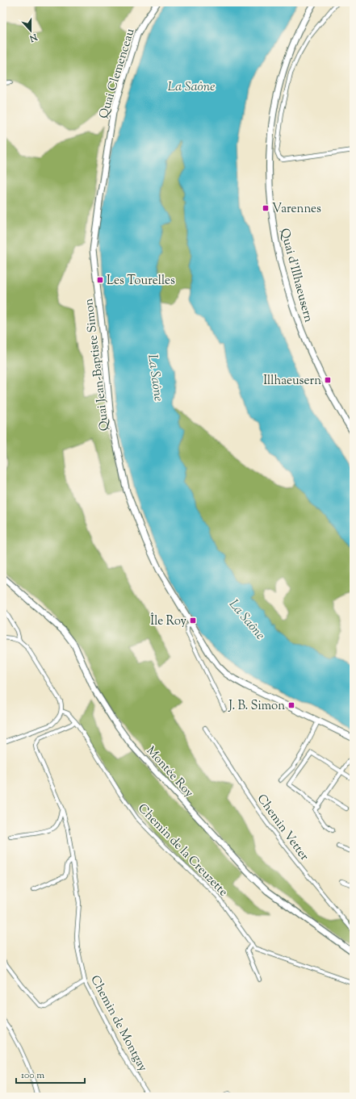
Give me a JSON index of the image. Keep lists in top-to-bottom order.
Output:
{
  "streets": {
    "main road": [
      "Quai Clemenceau",
      "Quai d'Illhaeusern",
      "Quai Jean-Baptiste Simon",
      "Montée Roy"
    ],
    "street": ["Chemin Vetter", "Chemin de la Creuzette", "Chemin de Montgay"]
  },
  "crossings": [
    ["Quai Clemenceau", "Quai Jean-Baptiste Simon"],
    ["Chemin de la Creuzette", "Chemin de Montgay"]
  ],
  "water": ["La Saône"],
  "places": {
    "transit": [
      "Varennes",
      "Les Tourelles",
      "Illhaeusern",
      "Île Roy",
      "J. B. Simon"
    ]
  },
  "scale_bar": "100 m",
  "north": "bottom"
}
